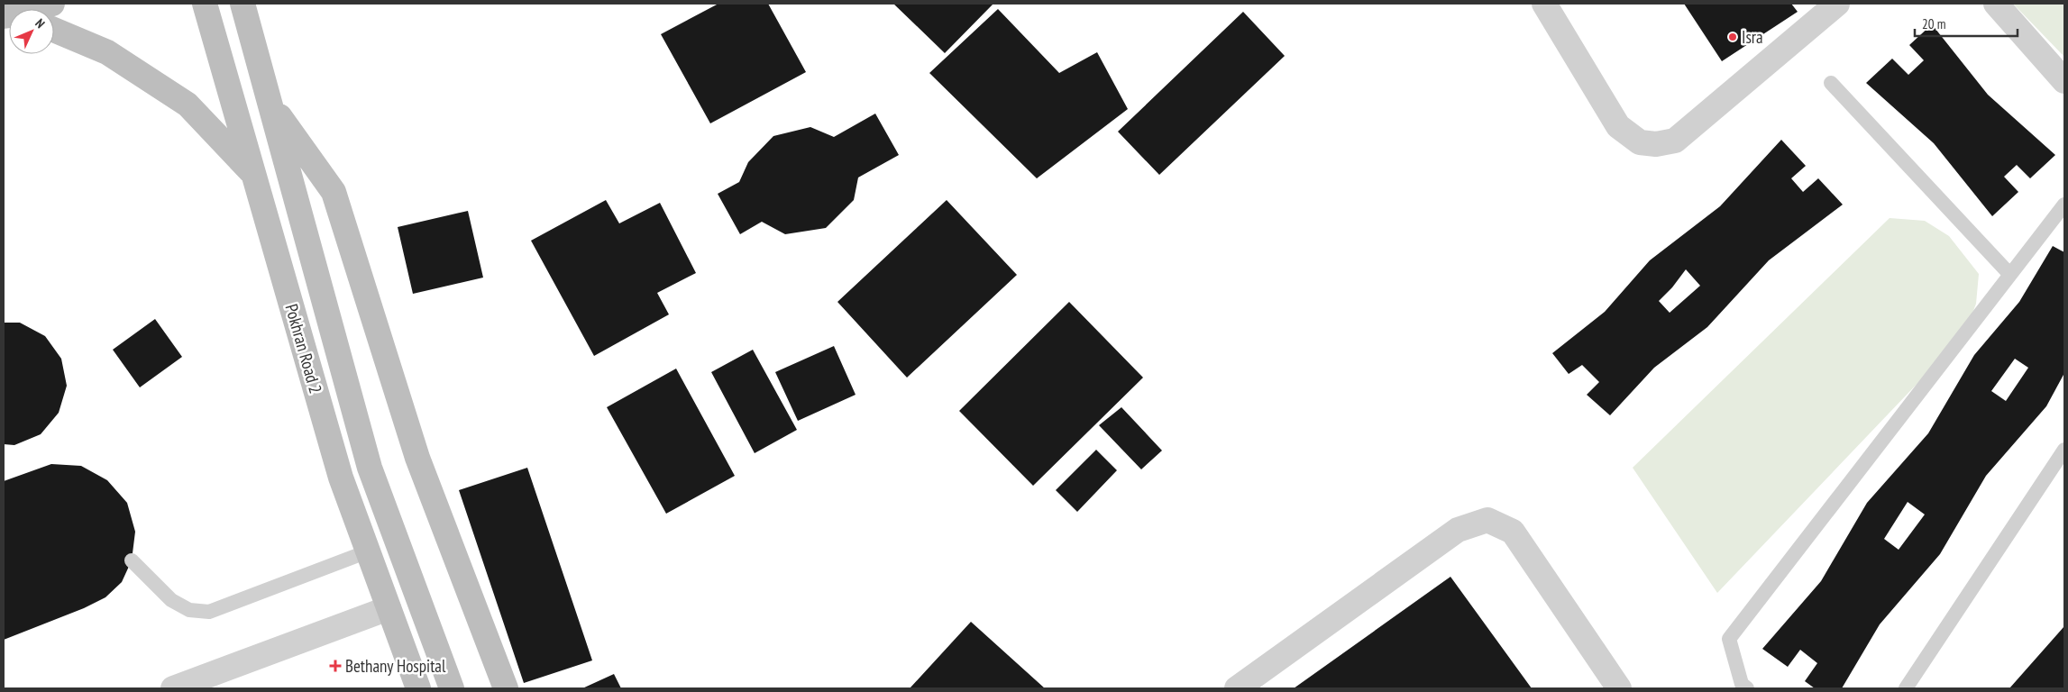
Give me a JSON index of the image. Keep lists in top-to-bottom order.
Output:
{
  "streets": {
    "main road": ["Pokhran Road 2"]
  },
  "places": {
    "other": ["Isra"],
    "health": ["Bethany Hospital"]
  },
  "scale_bar": "20 m",
  "north": "top right"
}
